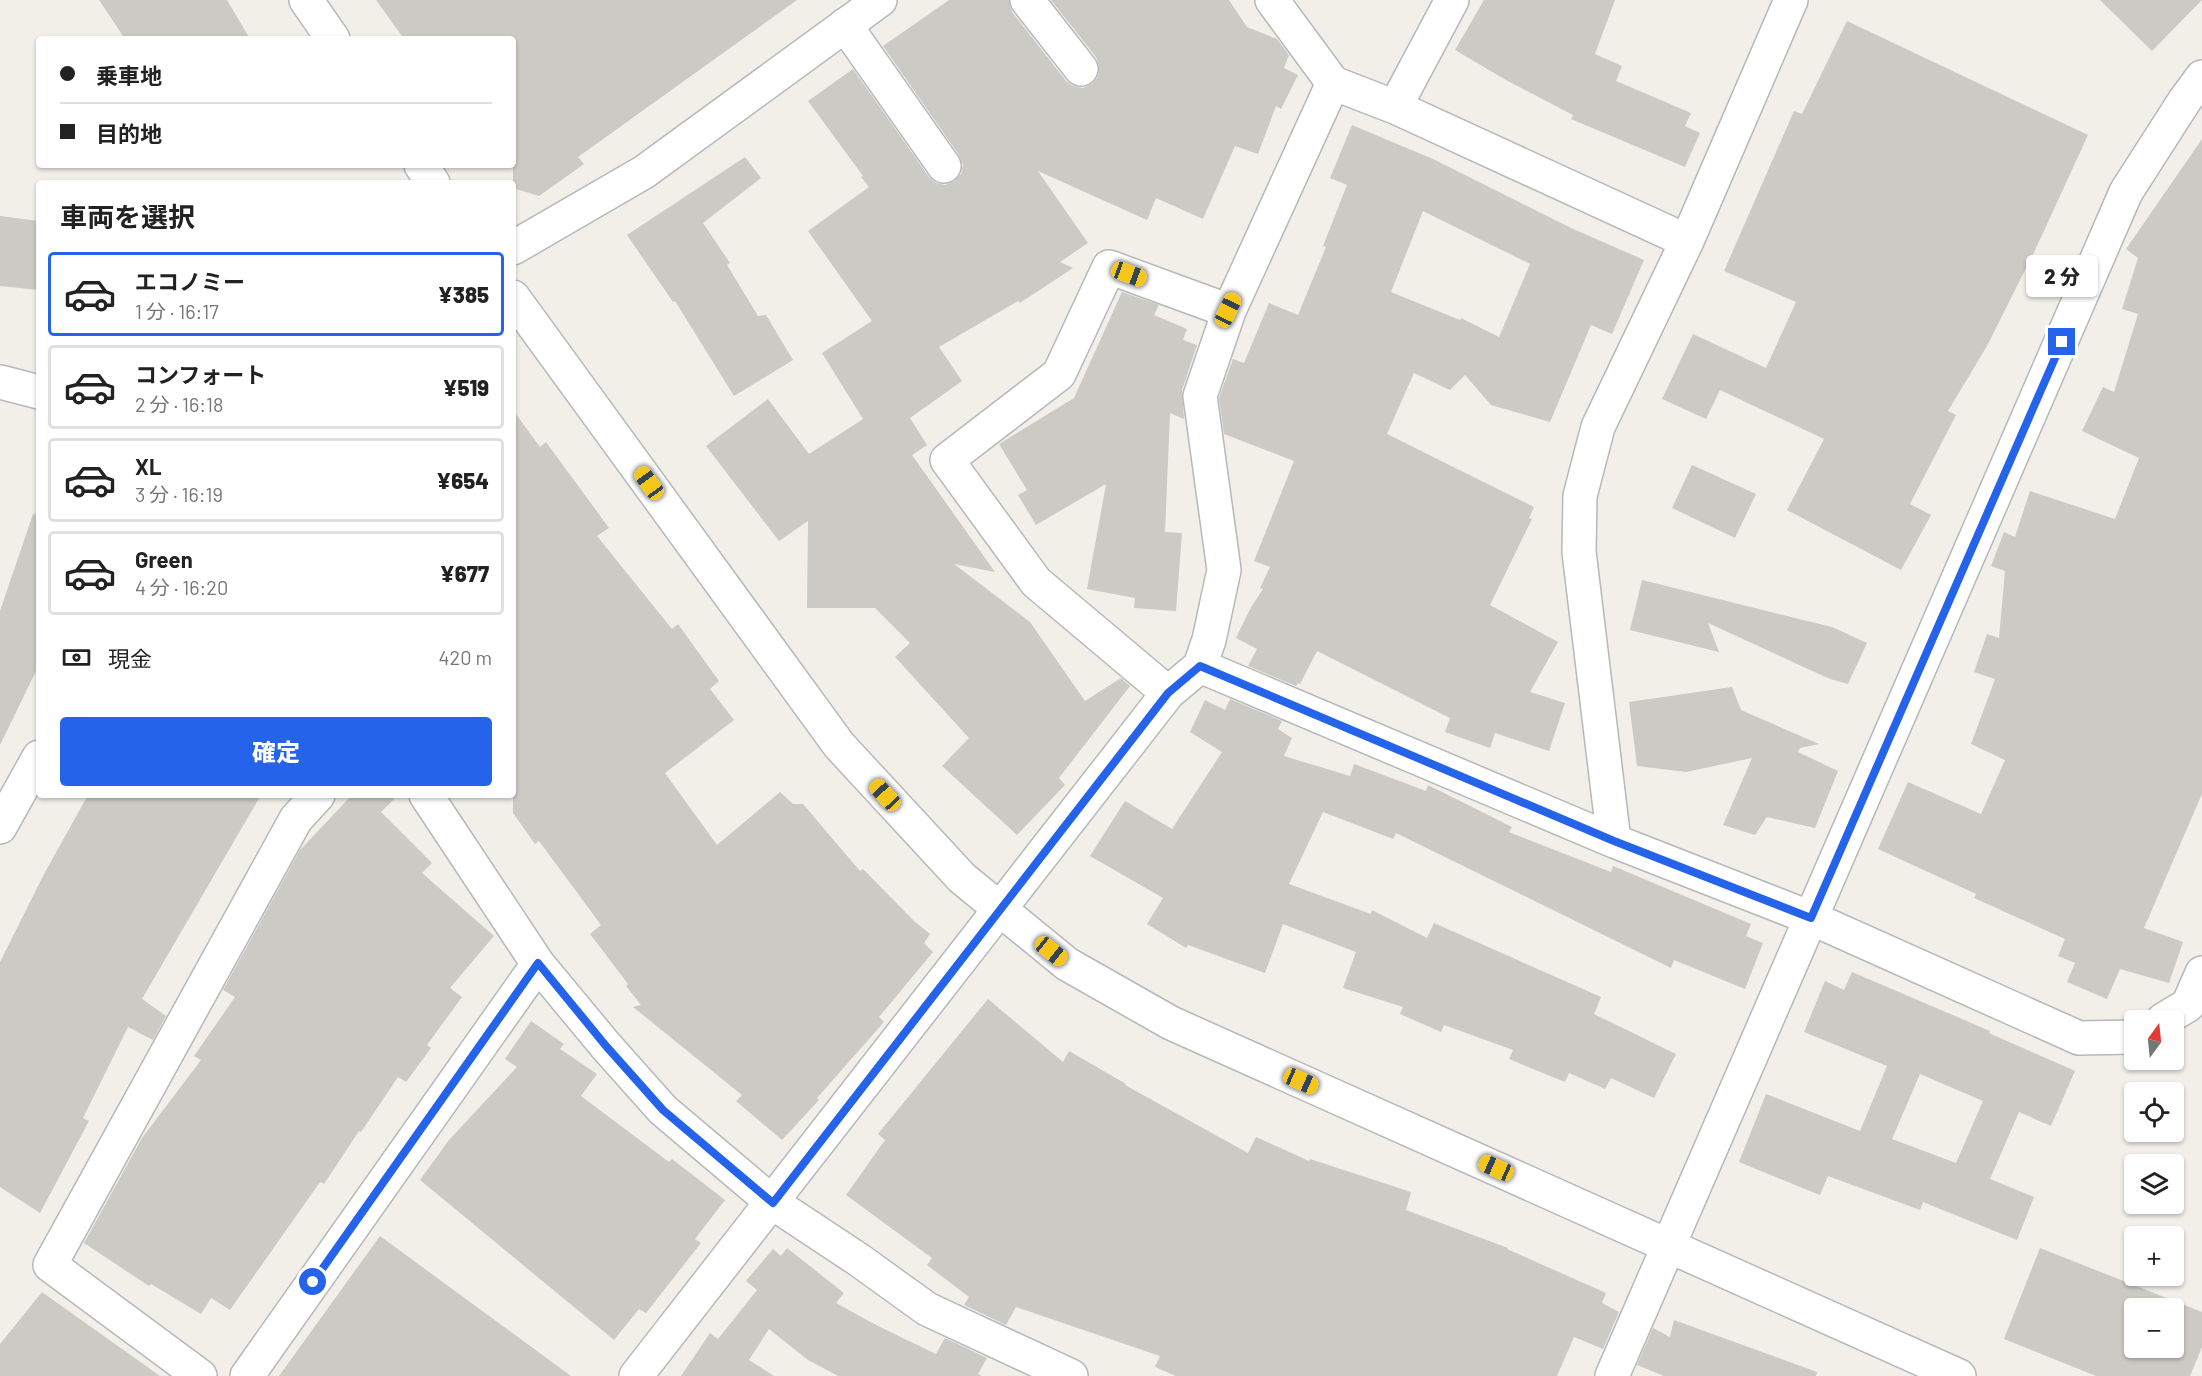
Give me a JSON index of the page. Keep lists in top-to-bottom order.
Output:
{
  "north": "top",
  "page": {
    "banner": ["乗車地", "目的地"],
    "heading": "車両を選択",
    "list": [
      {
        "name": "エコノミー",
        "note": "1 分 · 16:17",
        "value": "¥385"
      },
      {
        "name": "コンフォート",
        "note": "2 分 · 16:18",
        "value": "¥519"
      },
      {
        "name": "XL",
        "note": "3 分 · 16:19",
        "value": "¥654"
      },
      {
        "name": "Green",
        "note": "4 分 · 16:20",
        "value": "¥677"
      }
    ],
    "bubble": "2 分",
    "pay": ["現金", "420 m"],
    "buttons": "確定",
    "map_buttons": ["+", "−"]
  }
}
